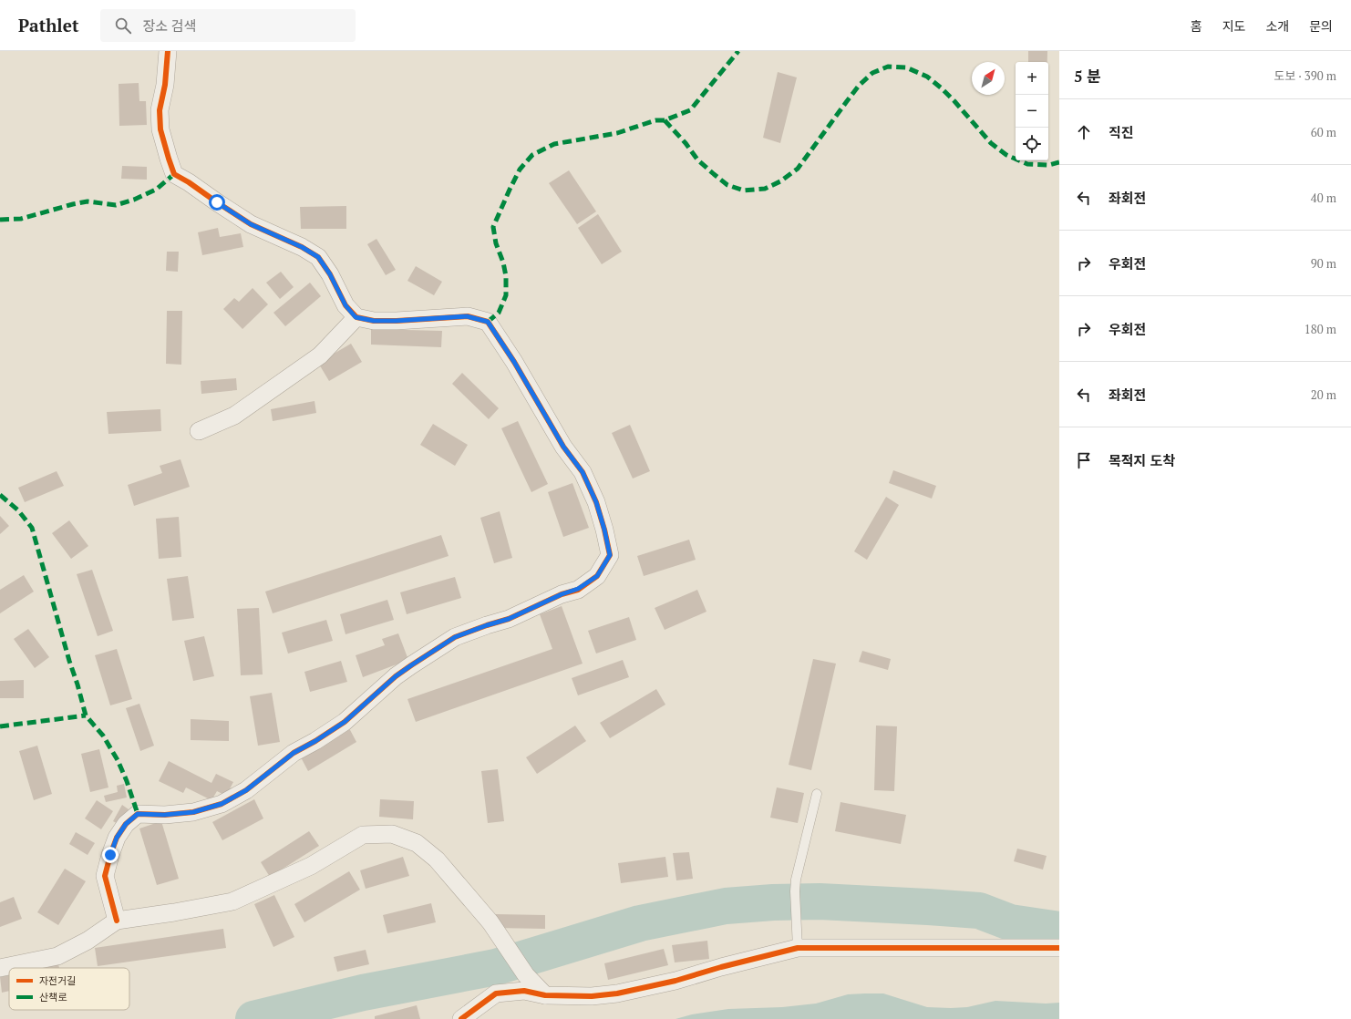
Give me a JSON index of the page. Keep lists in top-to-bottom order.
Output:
{
  "legend": ["자전거길", "산책로"],
  "north": "top right",
  "page": {
    "header": "Pathlet",
    "search": "장소 검색",
    "nav": [
      "홈",
      "지도",
      "소개",
      "문의"
    ],
    "heading": ["5 분", "도보 · 390 m"],
    "map_buttons": ["+", "−"],
    "list": [
      ["직진", "60 m"],
      ["좌회전", "40 m"],
      ["우회전", "90 m"],
      ["우회전", "180 m"],
      ["좌회전", "20 m"],
      "목적지 도착"
    ]
  }
}
